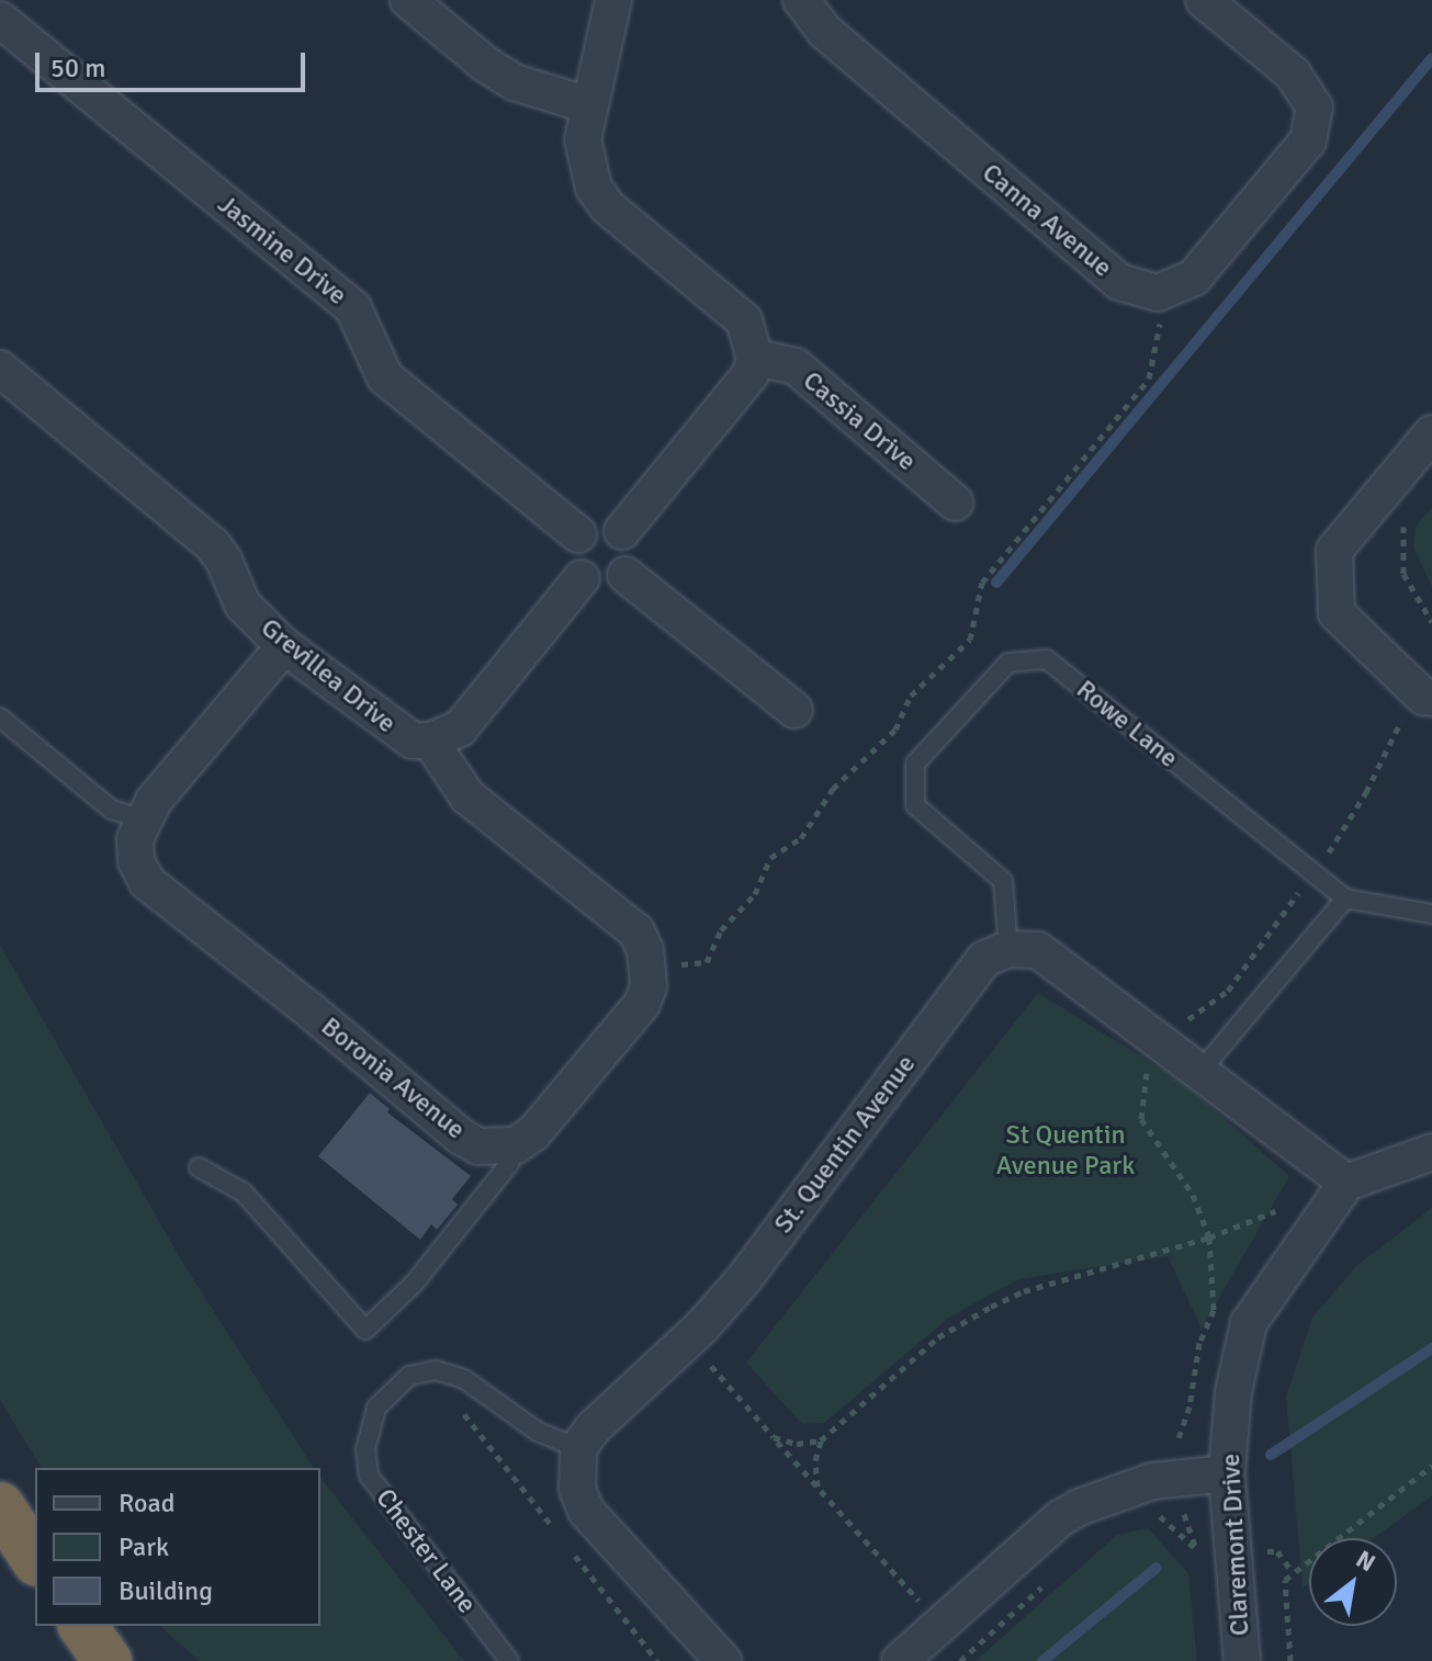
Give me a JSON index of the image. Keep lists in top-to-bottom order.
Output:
{
  "streets": {
    "street": [
      "Canna Avenue",
      "Jasmine Drive",
      "Cassia Drive",
      "Grevillea Drive",
      "Boronia Avenue",
      "St. Quentin Avenue",
      "Claremont Drive"
    ],
    "lane": ["Rowe Lane", "Chester Lane"]
  },
  "crossings": [
    ["Jasmine Drive", "Grevillea Drive"],
    ["Rowe Lane", "St. Quentin Avenue"],
    ["St. Quentin Avenue", "Chester Lane"]
  ],
  "parks": ["St Quentin Avenue Park"],
  "legend": ["Road", "Park", "Building"],
  "scale_bar": "50 m",
  "north": "top right"
}
